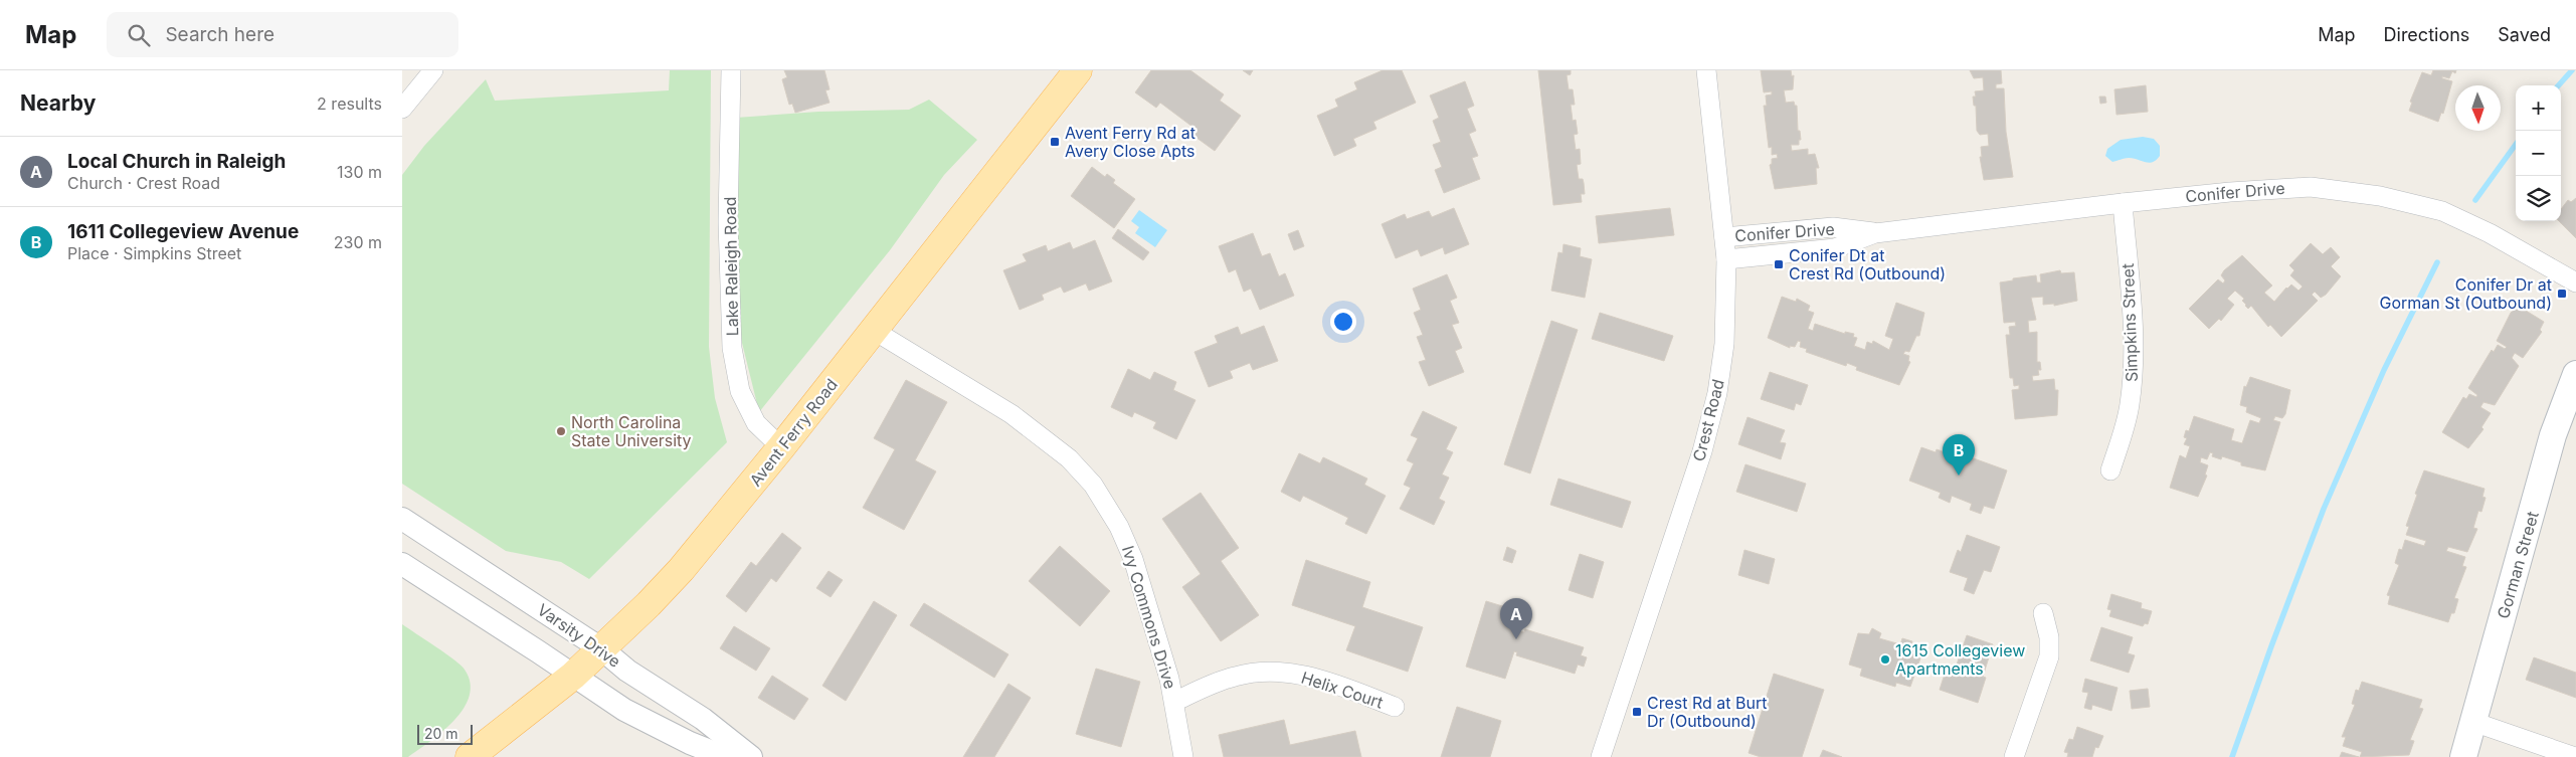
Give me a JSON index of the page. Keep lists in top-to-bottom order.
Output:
{
  "streets": {
    "main road": ["Avent Ferry Road", "Gorman Street"],
    "street": [
      "Conifer Drive",
      "Lake Raleigh Road",
      "Simpkins Street",
      "Crest Road",
      "Ivy Commons Drive",
      "Varsity Drive",
      "Helix Court"
    ]
  },
  "crossings": [
    ["Conifer Drive", "Simpkins Street"],
    ["Conifer Drive", "Crest Road"],
    ["Lake Raleigh Road", "Avent Ferry Road"],
    ["Avent Ferry Road", "Ivy Commons Drive"],
    ["Avent Ferry Road", "Varsity Drive"],
    ["Ivy Commons Drive", "Helix Court"]
  ],
  "places": {
    "transit": [
      "Avent Ferry Rd at Avery Close Apts",
      "Conifer Dt at Crest Rd (Outbound)",
      "Conifer Dr at Gorman St (Outbound)",
      "Crest Rd at Burt Dr (Outbound)"
    ],
    "other": ["North Carolina State University", "1615 Collegeview Apartments"]
  },
  "scale_bar": "20 m",
  "north": "bottom",
  "page": {
    "header": "Map",
    "search": "Search here",
    "nav": ["Map", "Directions", "Saved"],
    "heading": ["Nearby", "2 results"],
    "map_buttons": ["+", "−"],
    "list": [
      {
        "mark": "A",
        "name": "Local Church in Raleigh",
        "note": "Church · Crest Road",
        "value": "130 m"
      },
      {
        "mark": "B",
        "name": "1611 Collegeview Avenue",
        "note": "Place · Simpkins Street",
        "value": "230 m"
      }
    ],
    "pins": ["B", "A"],
    "scale": "20 m"
  }
}
